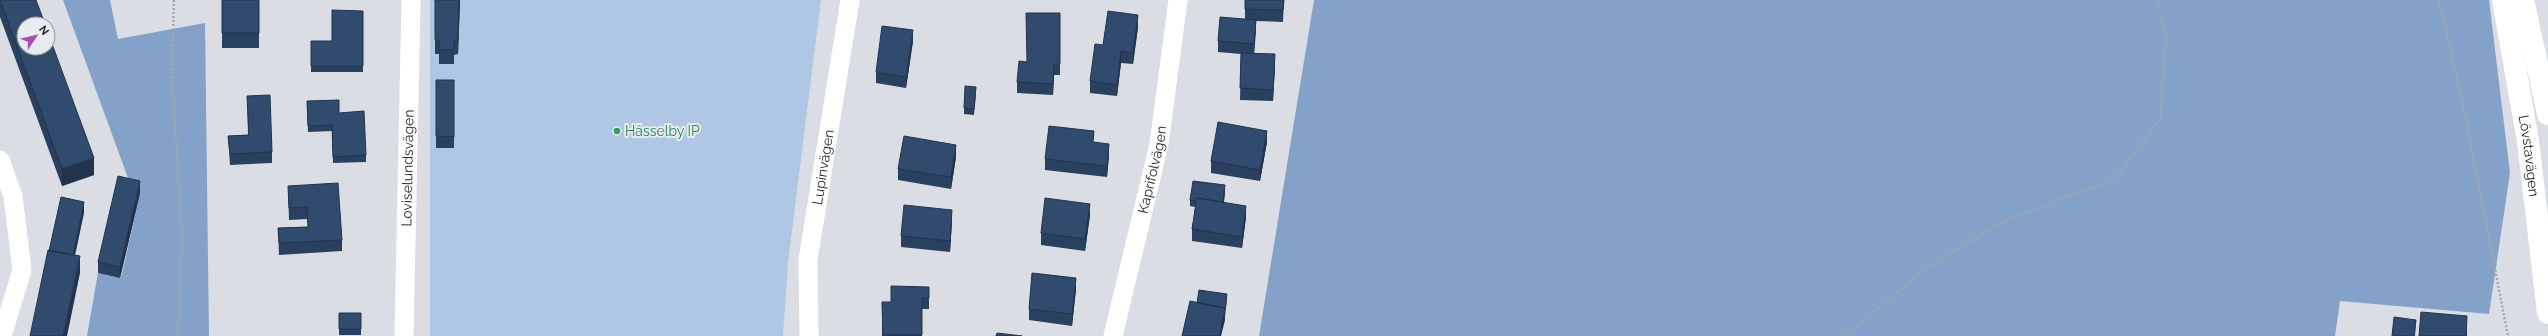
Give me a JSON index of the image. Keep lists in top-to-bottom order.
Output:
{
  "streets": {
    "street": [
      "Lövstavägen",
      "Loviselundsvägen",
      "Lupinvägen",
      "Kaprifolvägen"
    ]
  },
  "places": ["Hässelby IP"],
  "north": "top right"
}
